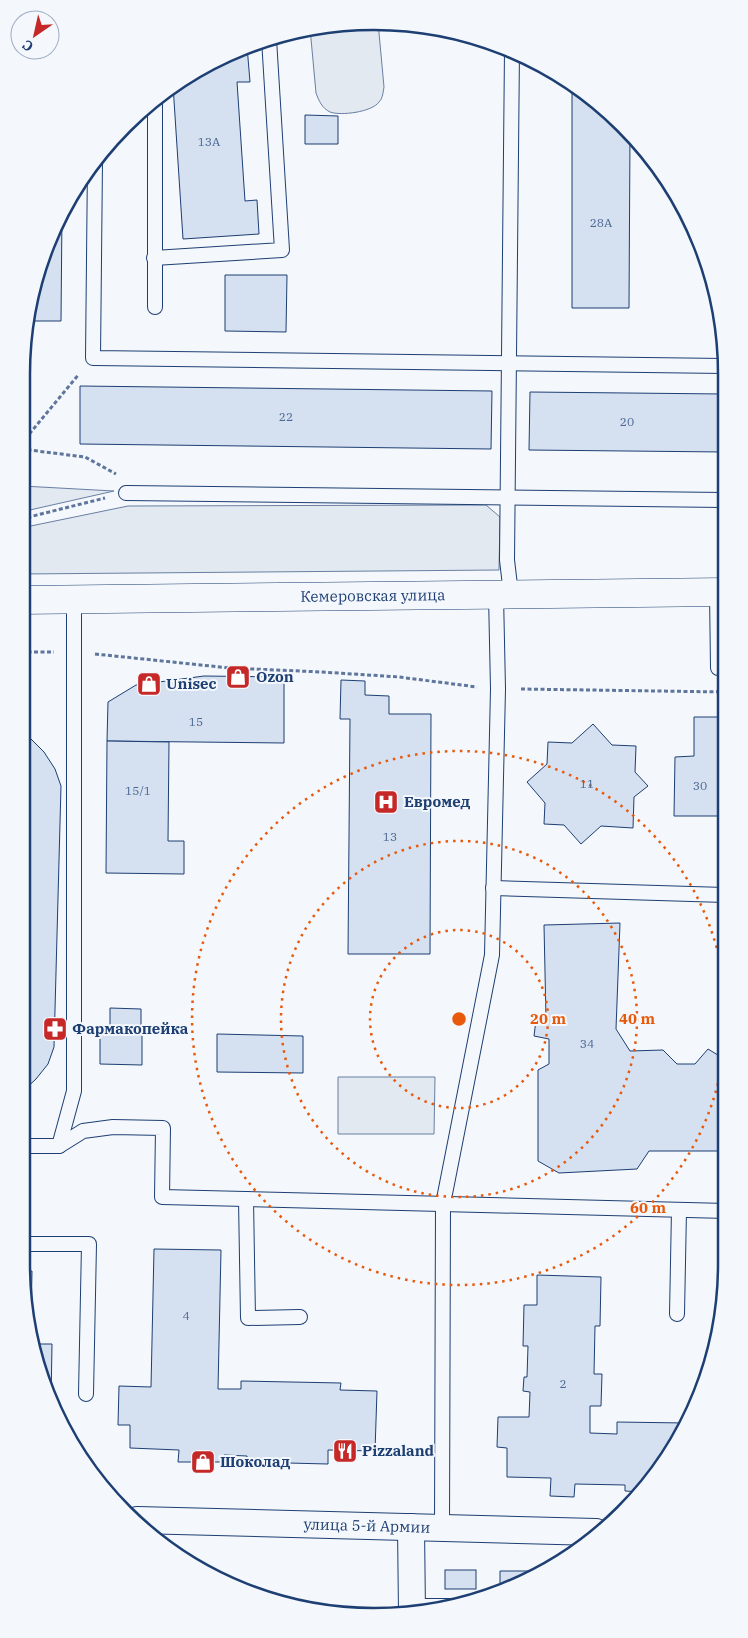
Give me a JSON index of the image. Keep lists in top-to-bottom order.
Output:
{
  "streets": {
    "main road": ["Кемеровская улица"],
    "street": ["улица 5-й Армии"]
  },
  "places": {
    "shop": ["Ozon", "Unisec", "Шоколад"],
    "hospital": ["Евромед"],
    "pharmacy": ["Фармакопейка"],
    "restaurant": ["Pizzaland"]
  },
  "house_numbers": [
    "13А",
    "28А",
    "22",
    "20",
    "15",
    "11",
    "30",
    "15/1",
    "13",
    "34",
    "4",
    "2"
  ],
  "north": "bottom left",
  "rings": ["20 m", "40 m", "60 m"]
}
